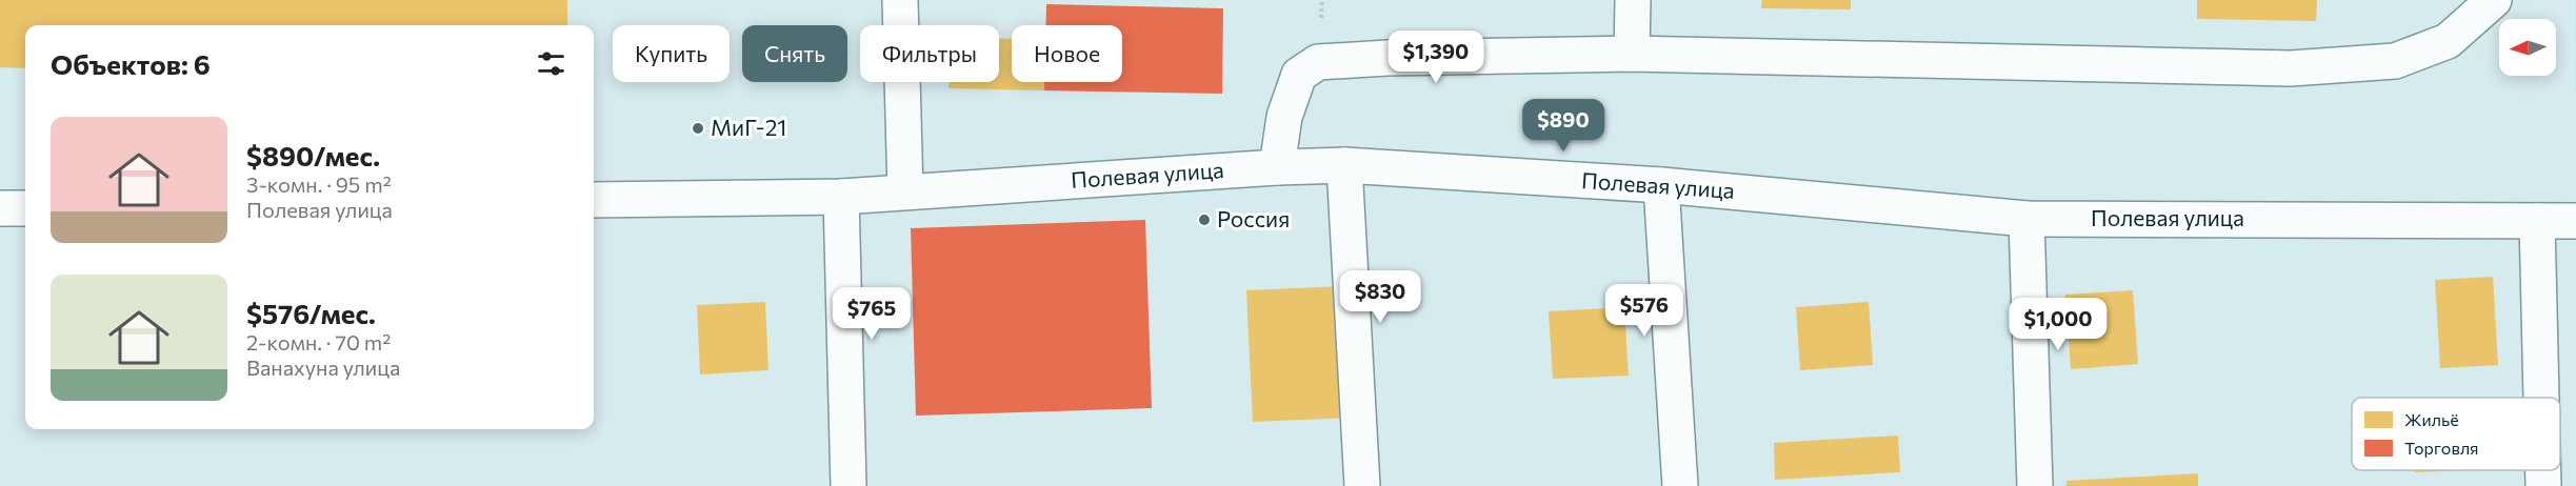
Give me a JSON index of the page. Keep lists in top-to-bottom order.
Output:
{
  "streets": {
    "street": ["Полевая улица"]
  },
  "places": ["МиГ-21", "Россия"],
  "legend": ["Жильё", "Торговля"],
  "north": "left",
  "page": {
    "chip": [
      "Купить",
      "Снять",
      "Фильтры",
      "Новое"
    ],
    "heading": "Объектов: 6",
    "price": [
      "$1,390",
      "$890",
      "$830",
      "$576",
      "$765",
      "$1,000"
    ],
    "list": [
      {
        "name": "$890/мес.",
        "note": "3-комн. · 95 m² · Полевая улица"
      },
      {
        "name": "$576/мес.",
        "note": "2-комн. · 70 m² · Ванахуна улица"
      }
    ]
  }
}
